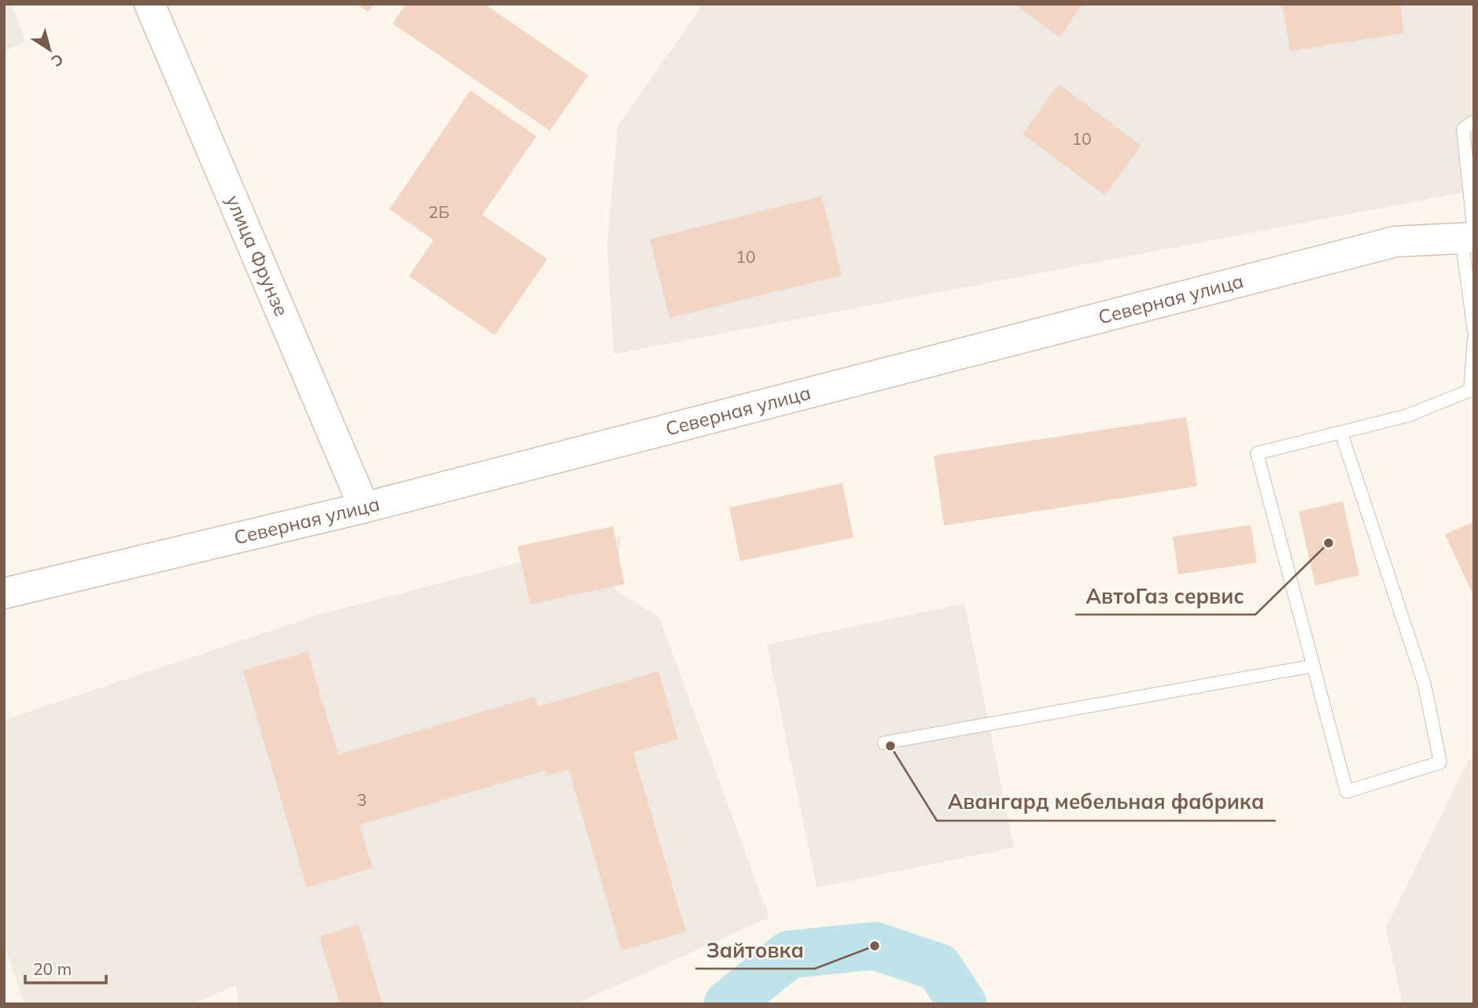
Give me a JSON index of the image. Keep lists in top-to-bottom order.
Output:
{
  "streets": {
    "main road": ["улица Фрунзе", "Северная улица"]
  },
  "crossings": [
    ["улица Фрунзе", "Северная улица"]
  ],
  "places": ["АвтоГаз сервис", "Авангард мебельная фабрика", "Зайтовка"],
  "house_numbers": [
    "10",
    "2Б",
    "10",
    "3"
  ],
  "scale_bar": "20 m",
  "north": "bottom right"
}
